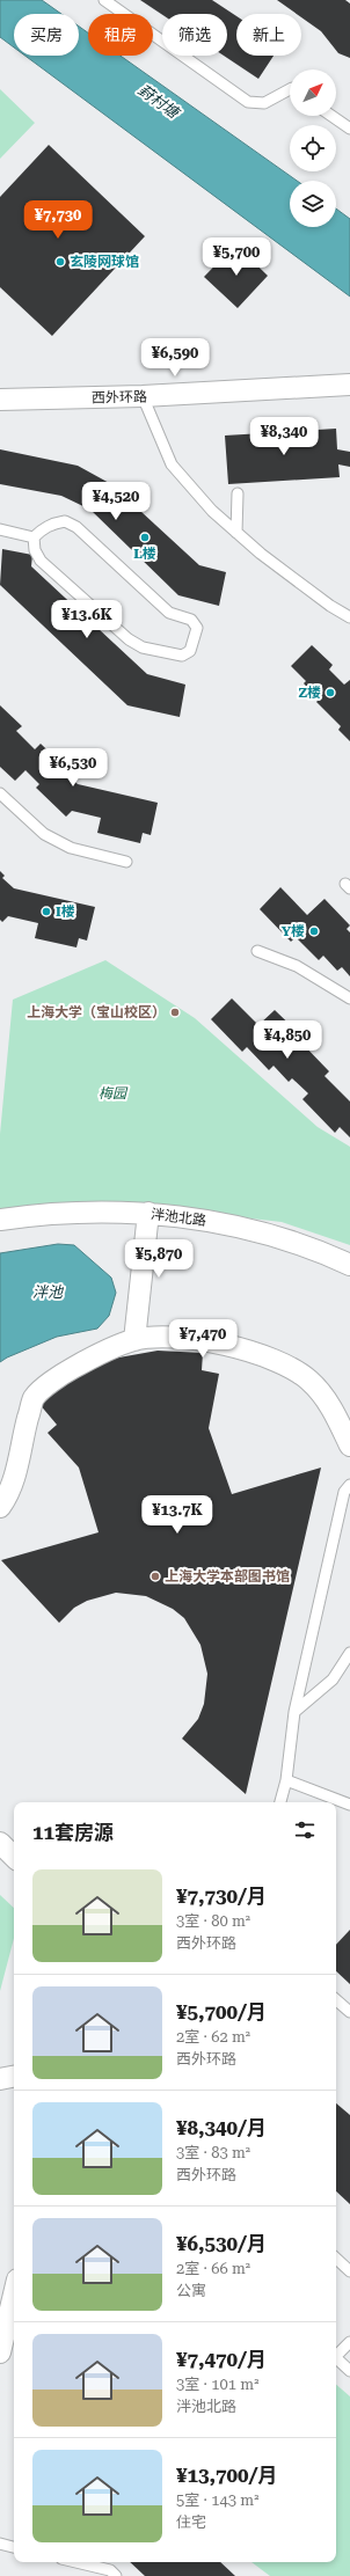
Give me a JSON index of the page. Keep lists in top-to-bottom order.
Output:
{
  "streets": {
    "street": ["西外环路", "泮池北路"]
  },
  "water": ["葑村塘", "泮池"],
  "parks": ["梅园"],
  "places": [
    "玄陵网球馆",
    "L楼",
    "Z楼",
    "I楼",
    "Y楼",
    "上海大学（宝山校区）",
    "上海大学本部图书馆"
  ],
  "north": "top right",
  "page": {
    "chip": [
      "买房",
      "租房",
      "筛选",
      "新上"
    ],
    "price": [
      "¥7,730",
      "¥5,700",
      "¥6,590",
      "¥8,340",
      "¥4,520",
      "¥13.6K",
      "¥6,530",
      "¥4,850",
      "¥5,870",
      "¥7,470",
      "¥13.7K"
    ],
    "heading": "11套房源",
    "list": [
      {
        "name": "¥7,730/月",
        "note": "3室 · 80 m² · 西外环路"
      },
      {
        "name": "¥5,700/月",
        "note": "2室 · 62 m² · 西外环路"
      },
      {
        "name": "¥8,340/月",
        "note": "3室 · 83 m² · 西外环路"
      },
      {
        "name": "¥6,530/月",
        "note": "2室 · 66 m² · 公寓"
      },
      {
        "name": "¥7,470/月",
        "note": "3室 · 101 m² · 泮池北路"
      },
      {
        "name": "¥13,700/月",
        "note": "5室 · 143 m² · 住宅"
      }
    ]
  }
}
